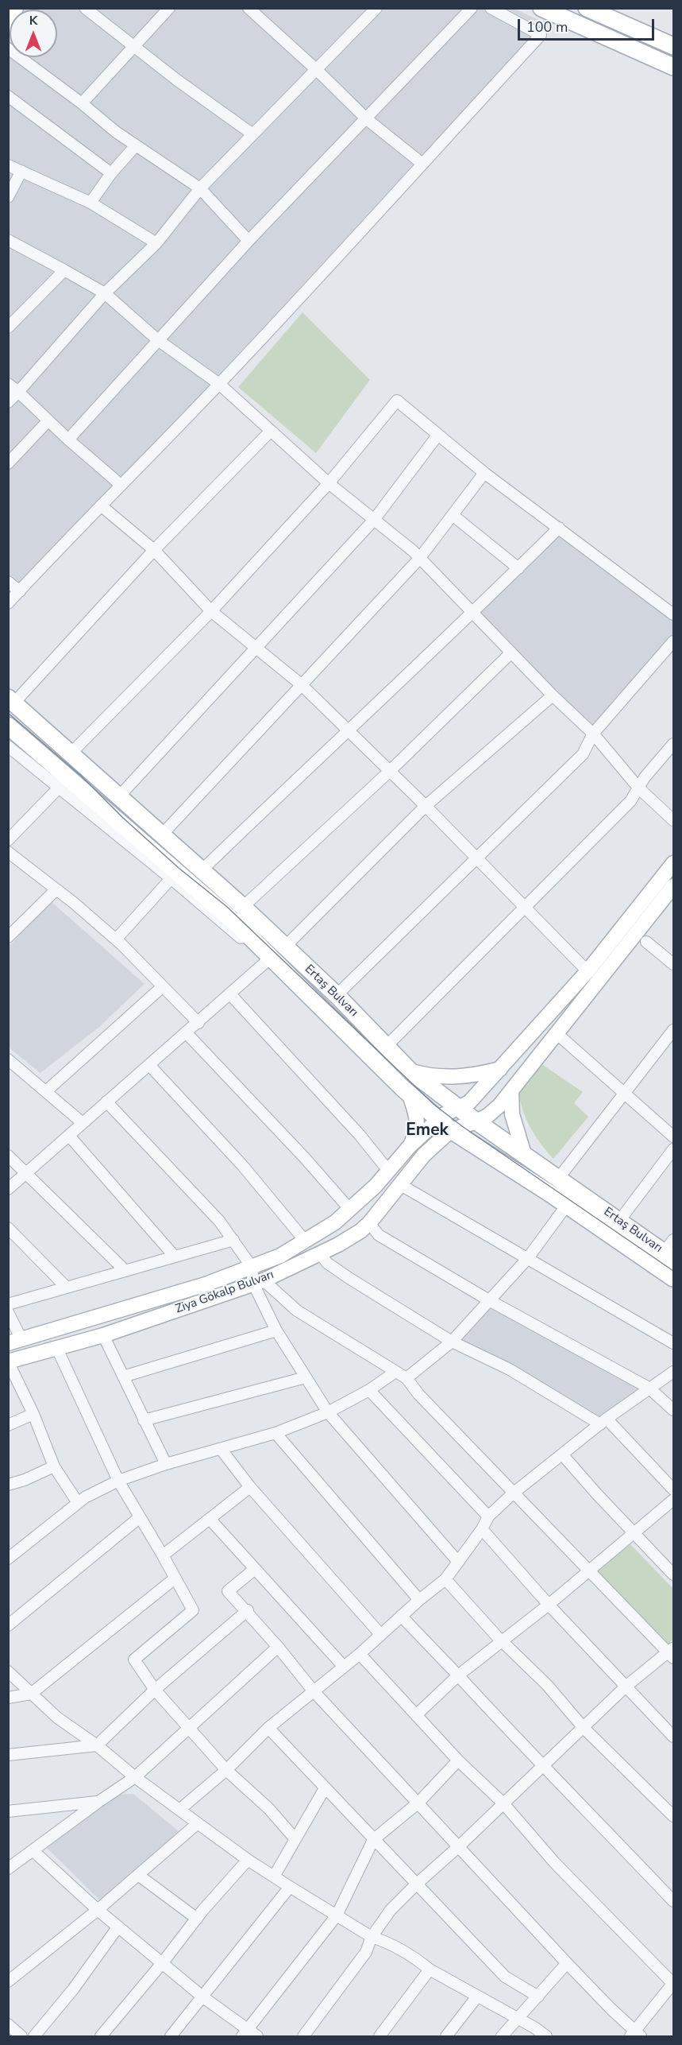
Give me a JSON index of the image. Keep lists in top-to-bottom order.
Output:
{
  "streets": {
    "main road": ["Ertaş Bulvarı", "Ziya Gökalp Bulvarı"]
  },
  "crossings": [
    ["Ertaş Bulvarı", "Ziya Gökalp Bulvarı"]
  ],
  "districts": ["Emek"],
  "scale_bar": "100 m",
  "north": "top"
}
